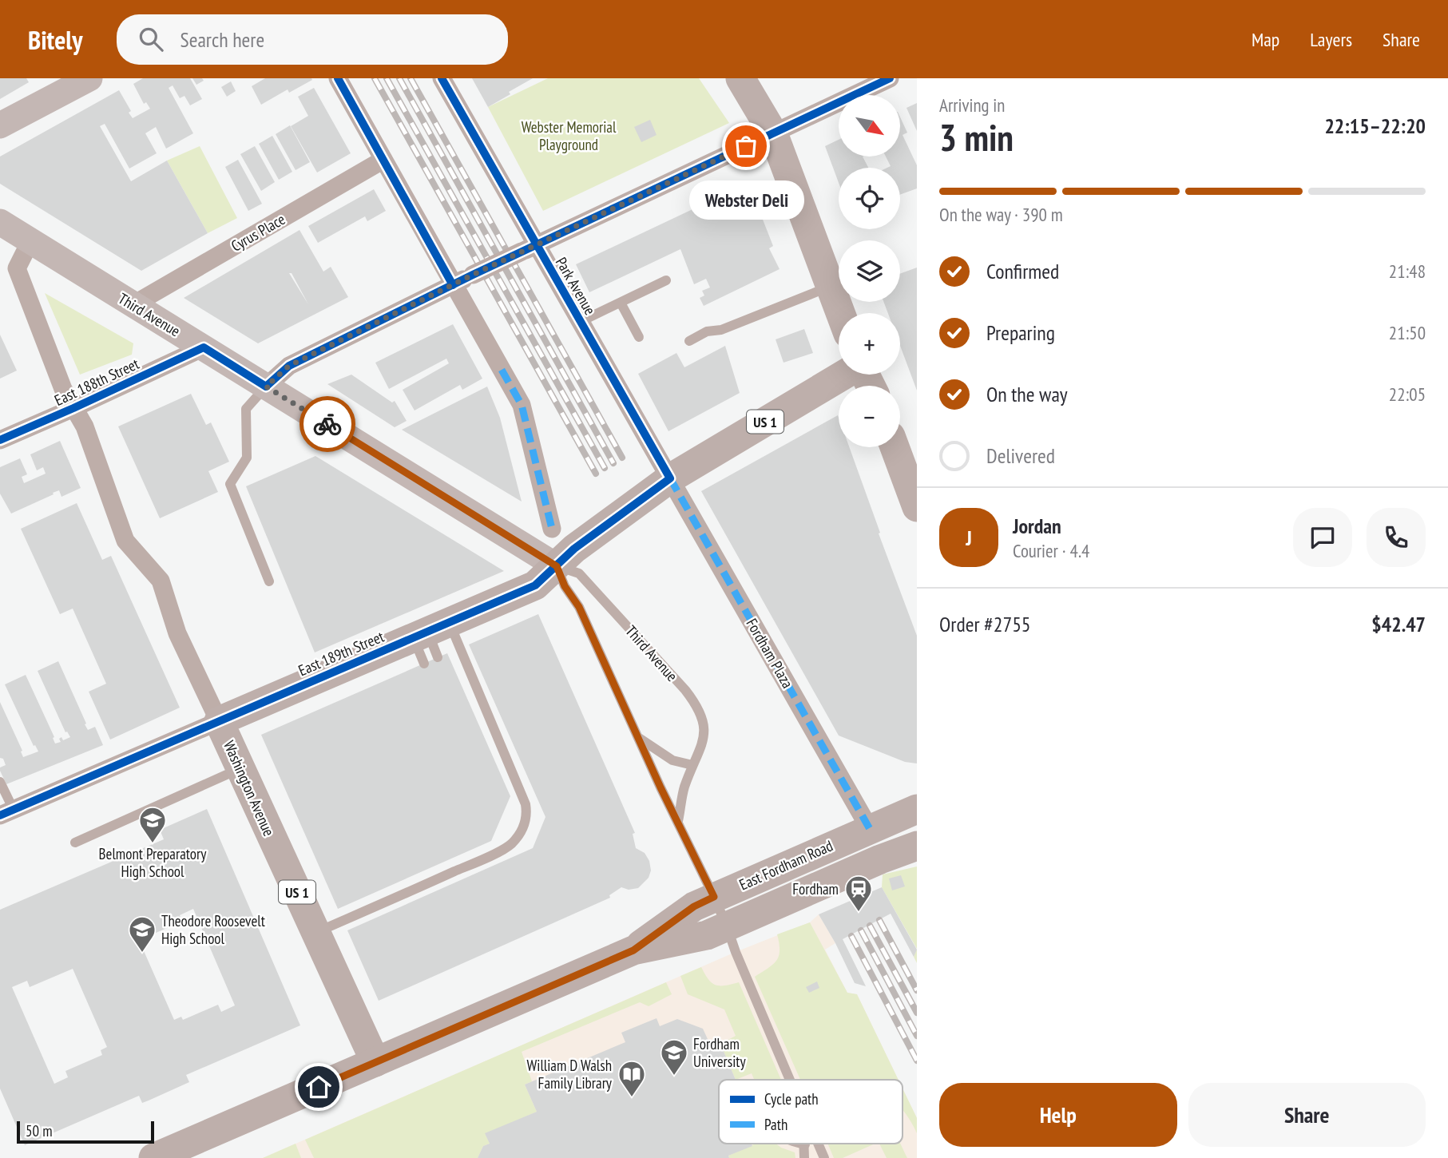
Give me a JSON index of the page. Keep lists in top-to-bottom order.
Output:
{
  "streets": {
    "main road": [
      "Third Avenue",
      "US 1",
      "East 189th Street",
      "Washington Avenue",
      "East Fordham Road"
    ],
    "street": [
      "Cyrus Place",
      "Park Avenue",
      "East 188th Street",
      "Fordham Plaza"
    ]
  },
  "crossings": [
    ["Cyrus Place", "Third Avenue"],
    ["Park Avenue", "East 189th Street"],
    ["Park Avenue", "Fordham Plaza"],
    ["Third Avenue", "East 188th Street"],
    ["Third Avenue", "East 189th Street"],
    ["Third Avenue", "Washington Avenue"],
    ["East 188th Street", "Washington Avenue"],
    ["East 189th Street", "Fordham Plaza"],
    ["East 189th Street", "Washington Avenue"],
    ["Fordham Plaza", "East Fordham Road"],
    ["Washington Avenue", "East Fordham Road"]
  ],
  "parks": ["Webster Memorial Playground"],
  "places": {
    "other": ["Webster Deli"],
    "school or university": ["Belmont Preparatory High School", "Theodore Roosevelt High School", "Fordham University"],
    "station": ["Fordham"],
    "library": ["William D Walsh Family Library"]
  },
  "legend": ["Cycle path", "Path"],
  "scale_bar": "50 m",
  "north": "bottom right",
  "page": {
    "header": "Bitely",
    "search": "Search here",
    "nav": ["Map", "Layers", "Share"],
    "heading": ["3 min", "Arriving in", "22:15–22:20"],
    "panel": [
      "Jordan",
      "Courier · 4.4",
      "Order #2755",
      "$42.47"
    ],
    "map_buttons": ["+", "−"],
    "bar": "On the way · 390 m",
    "bubble": "Webster Deli",
    "list": [
      ["Confirmed", "21:48"],
      ["Preparing", "21:50"],
      ["On the way", "22:05"],
      "Delivered"
    ],
    "round": "J",
    "buttons": ["Help", "Share"],
    "scale": "50 m"
  }
}
